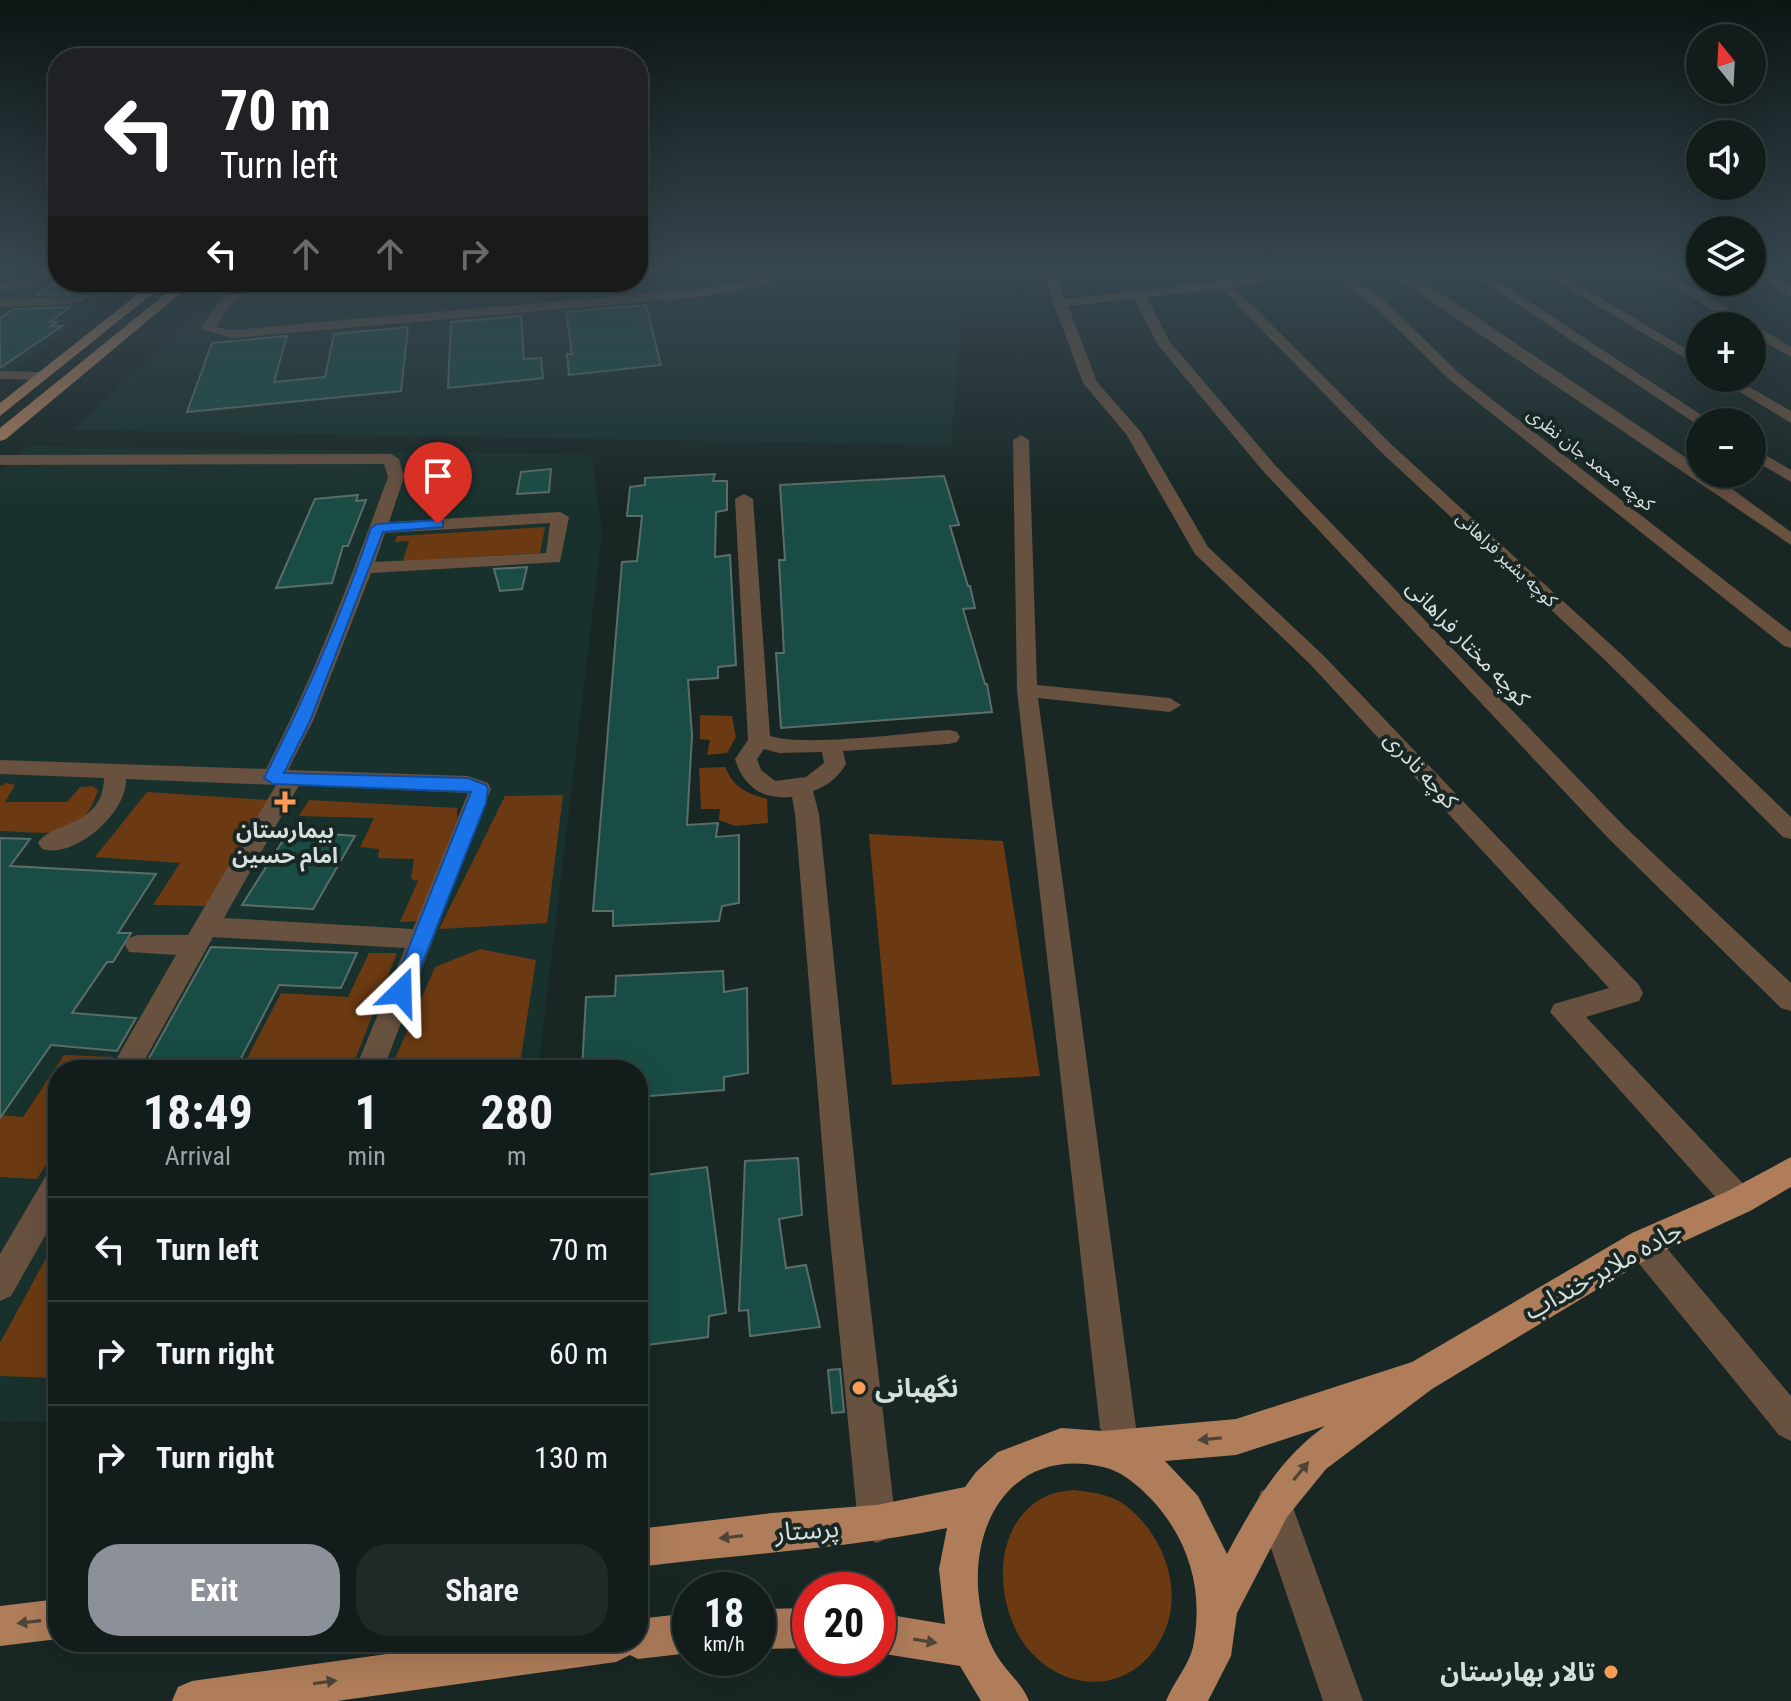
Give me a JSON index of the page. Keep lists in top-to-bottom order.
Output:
{
  "streets": {
    "main road": ["جاده ملایر-خنداب", "پرستار"],
    "street": [
      "کوچه محمد جان نظری",
      "کوچه بشیر فراهانی",
      "کوچه مختار فراهانی",
      "کوچه نادری"
    ]
  },
  "crossings": [
    ["کوچه نادری", "جاده ملایر-خنداب"]
  ],
  "one_way": ["پرستار"],
  "places": {
    "health": ["بیمارستان امام حسین"],
    "other": ["نگهبانی", "تالار بهارستان"]
  },
  "north": "top",
  "page": {
    "map_buttons": ["+", "−"],
    "turn": ["70 m", "Turn left"],
    "eta": [
      "18:49",
      "Arrival",
      "1",
      "min",
      "280",
      "m"
    ],
    "list": [
      {
        "name": "Turn left",
        "value": "70 m"
      },
      {
        "name": "Turn right",
        "value": "60 m"
      },
      {
        "name": "Turn right",
        "value": "130 m"
      }
    ],
    "buttons": ["Exit", "Share"],
    "speed": "18 km/h",
    "limit": "20"
  }
}
